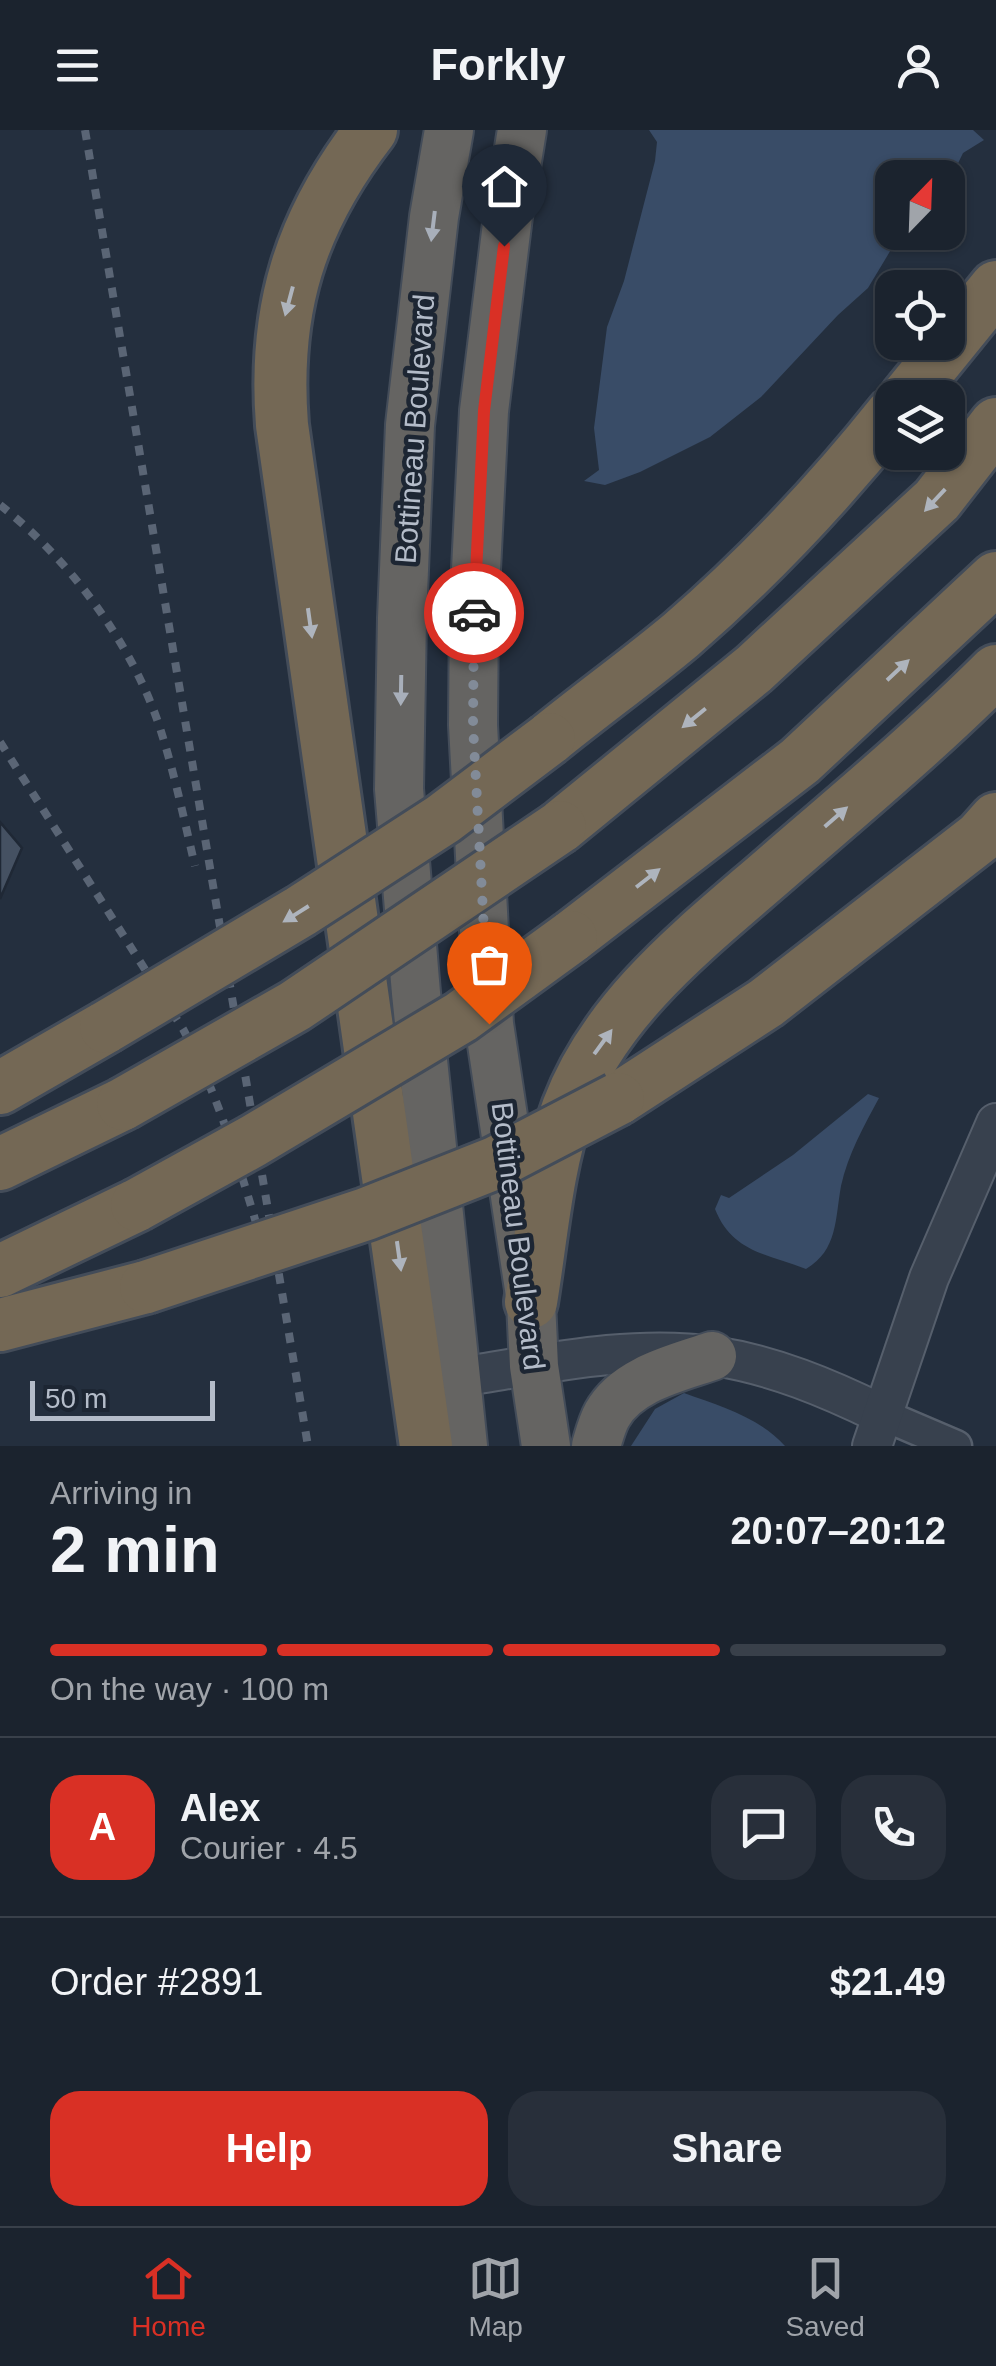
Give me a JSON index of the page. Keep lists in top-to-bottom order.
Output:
{
  "streets": {
    "highway": ["Bottineau Boulevard"]
  },
  "scale_bar": "50 m",
  "north": "top right",
  "page": {
    "header": "Forkly",
    "scale": "50 m",
    "heading": ["2 min", "Arriving in", "20:07–20:12"],
    "panel": [
      "Alex",
      "Courier · 4.5",
      "Order #2891",
      "$21.49"
    ],
    "bar": "On the way · 100 m",
    "round": "A",
    "buttons": ["Help", "Share"],
    "tabs": ["Home", "Map", "Saved"]
  }
}
